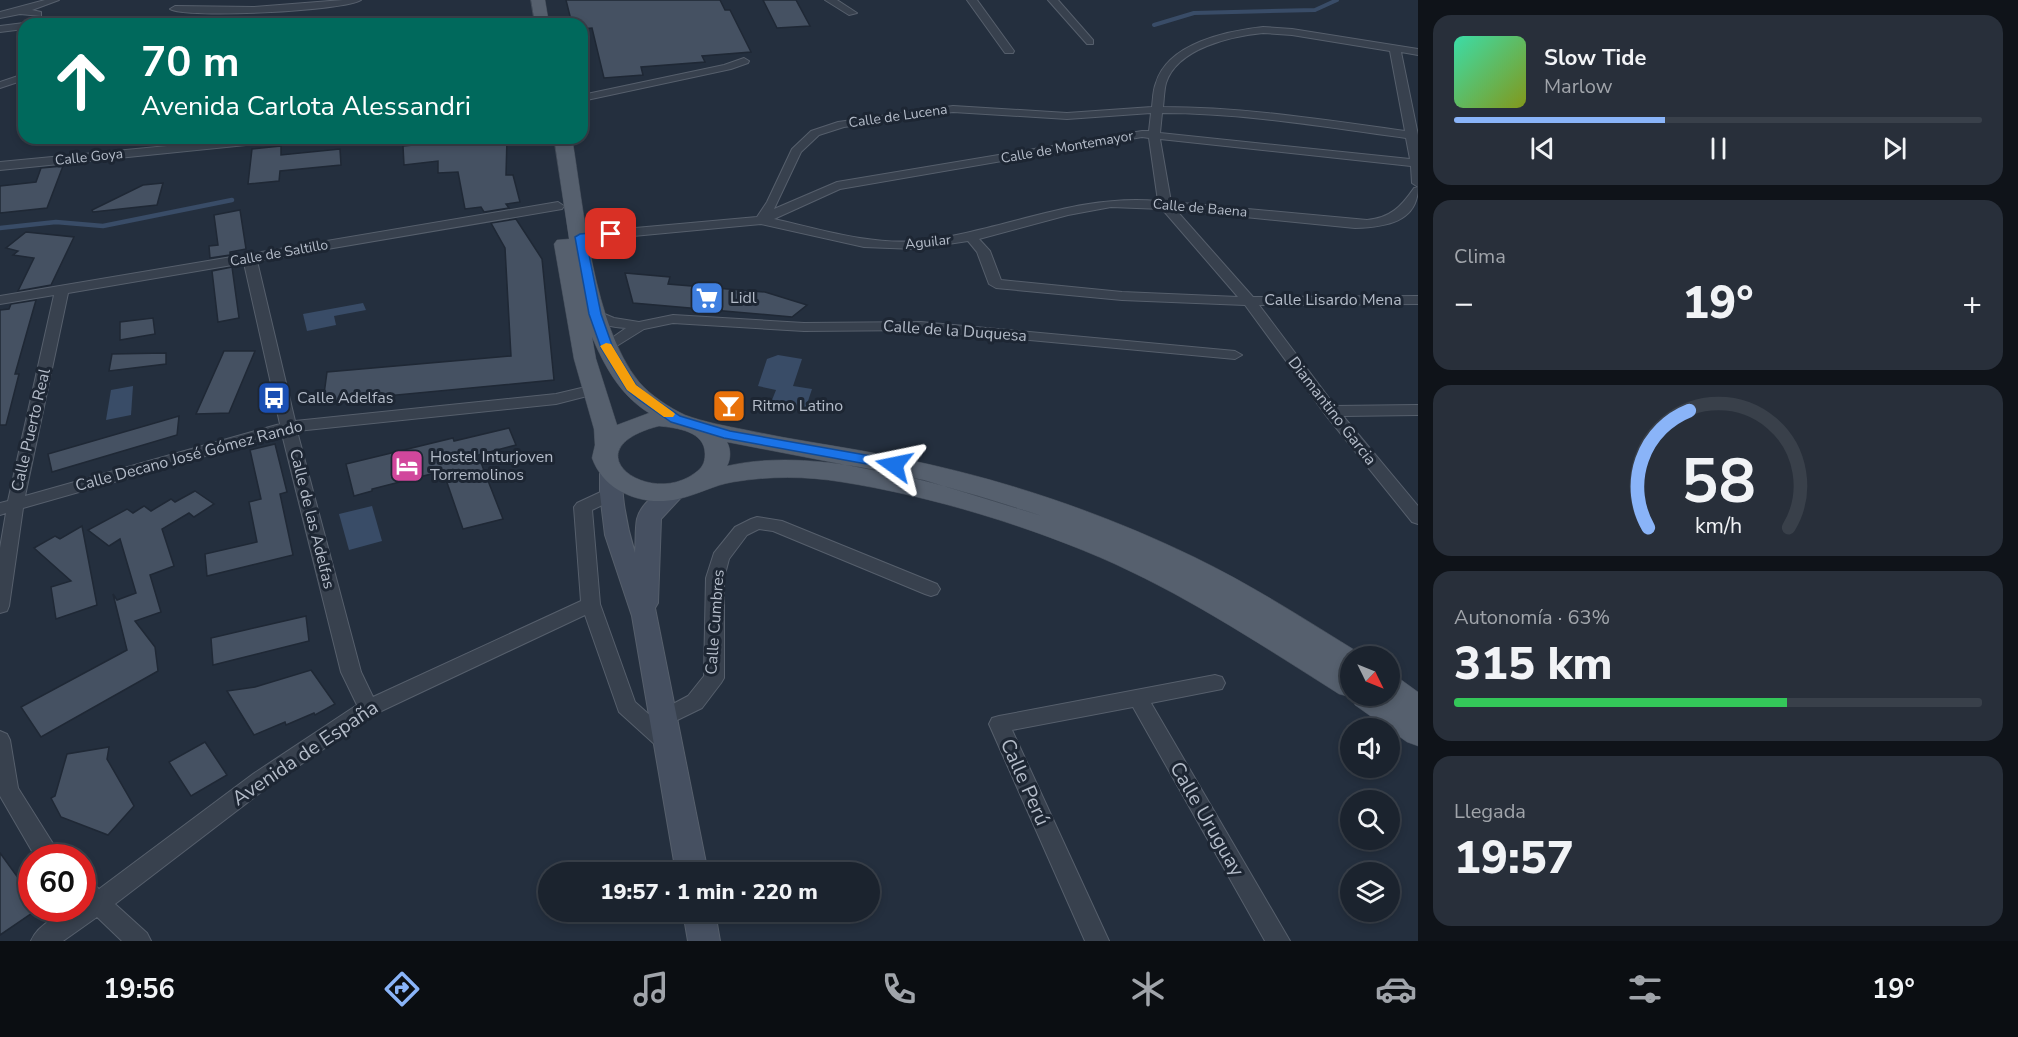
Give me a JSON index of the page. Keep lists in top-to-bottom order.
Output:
{
  "streets": {
    "street": [
      "Calle de Lucena",
      "Calle de Montemayor",
      "Calle Goya",
      "Calle de Baena",
      "Aguilar",
      "Calle de Saltillo",
      "Calle Lisardo Mena",
      "Calle de la Duquesa",
      "Diamantino Garcia",
      "Calle Puerto Real",
      "Calle Decano José Gómez Rando",
      "Calle de las Adelfas",
      "Calle Cumbres",
      "Avenida de España",
      "Calle Perú",
      "Calle Uruguay"
    ]
  },
  "crossings": [
    ["Calle de Lucena", "Calle de Montemayor"],
    ["Calle de Lucena", "Aguilar"],
    ["Calle de Montemayor", "Aguilar"],
    ["Calle de Baena", "Aguilar"],
    ["Calle de Baena", "Diamantino Garcia"],
    ["Aguilar", "Calle Lisardo Mena"],
    ["Aguilar", "Diamantino Garcia"],
    ["Calle de Saltillo", "Calle Puerto Real"],
    ["Calle de Saltillo", "Calle de las Adelfas"],
    ["Calle Lisardo Mena", "Diamantino Garcia"],
    ["Calle Puerto Real", "Calle Decano José Gómez Rando"],
    ["Calle Decano José Gómez Rando", "Calle de las Adelfas"],
    ["Calle de las Adelfas", "Avenida de España"],
    ["Calle Perú", "Calle Uruguay"]
  ],
  "places": {
    "supermarket": ["Lidl"],
    "bus stop": ["Calle Adelfas"],
    "bar": ["Ritmo Latino"],
    "hotel": ["Hostel Inturjoven Torremolinos"]
  },
  "north": "bottom right",
  "page": {
    "turn": ["70 m", "Avenida Carlota Alessandri"],
    "song": ["Slow Tide", "Marlow"],
    "tile": [
      "Clima",
      ["Autonomía · 63%", "315 km"],
      ["Llegada", "19:57"]
    ],
    "heat": ["−", "19°", "+"],
    "limit": "60",
    "trip": "19:57 · 1 min · 220 m",
    "tabs": ["19:56", "19°"],
    "gauge": ["58", "km/h"]
  }
}
